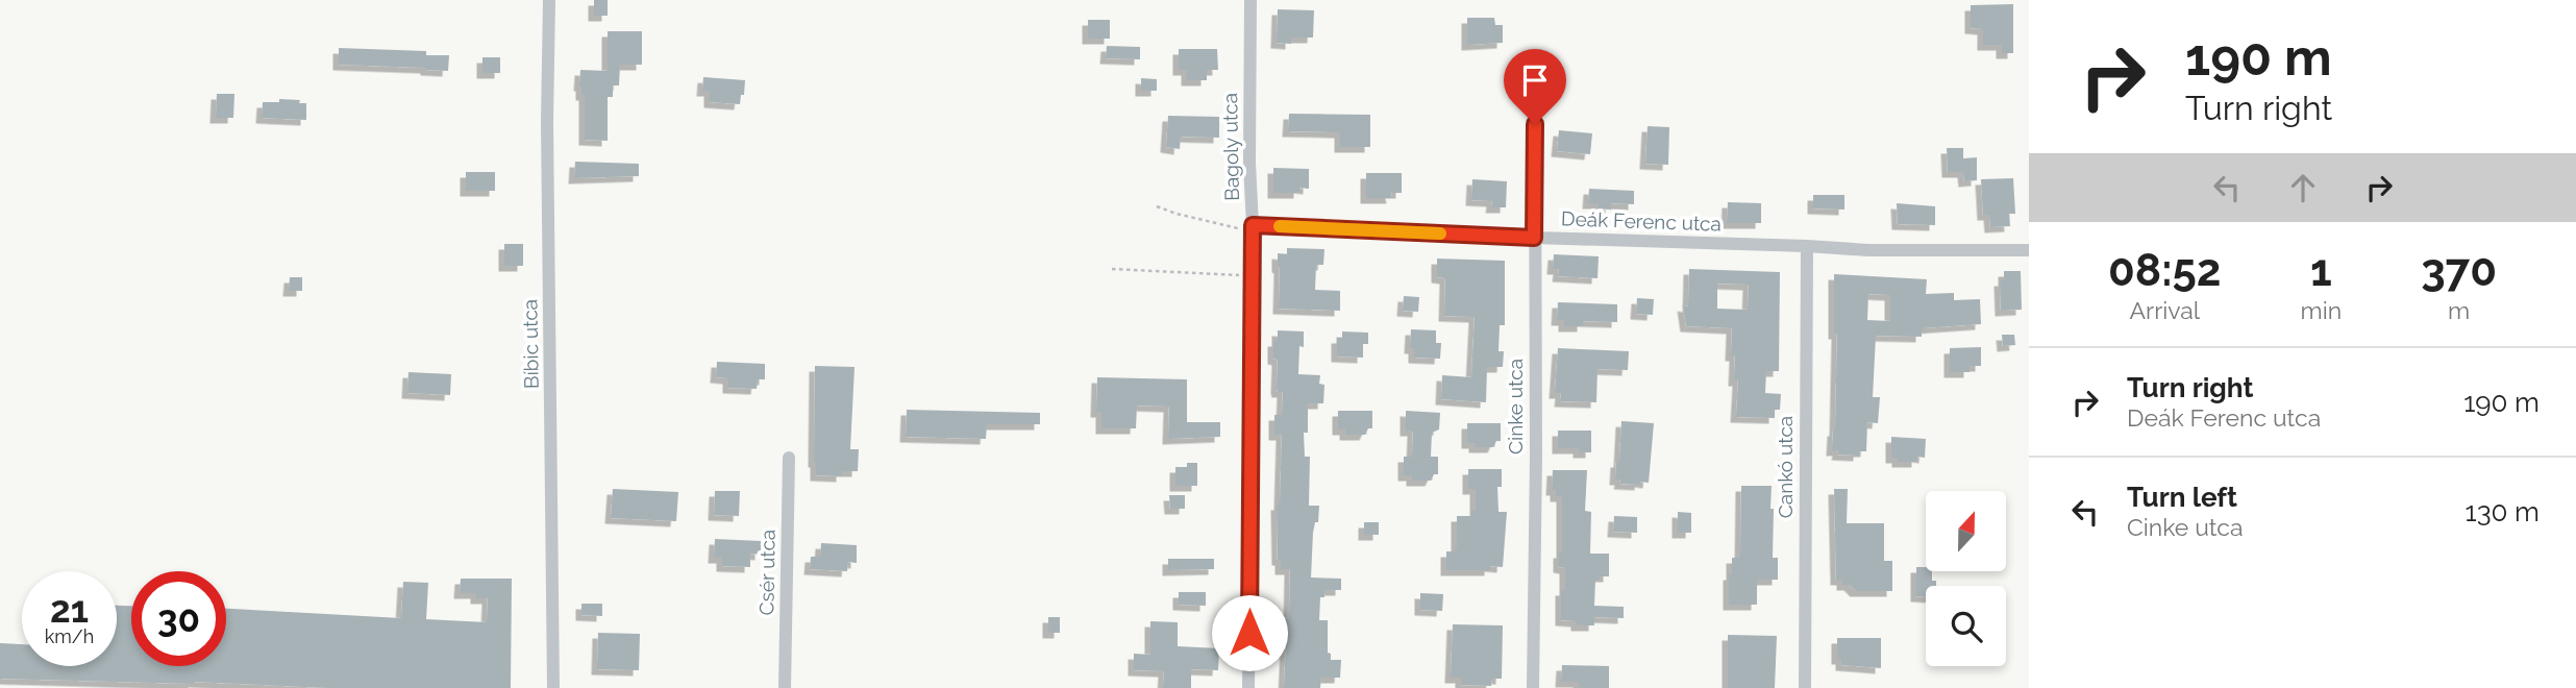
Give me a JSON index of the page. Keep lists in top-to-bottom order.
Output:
{
  "streets": {
    "street": [
      "Bagoly utca",
      "Deák Ferenc utca",
      "Bíbic utca",
      "Cinke utca",
      "Cankó utca",
      "Csér utca"
    ]
  },
  "crossings": [
    ["Bagoly utca", "Deák Ferenc utca"],
    ["Deák Ferenc utca", "Cinke utca"],
    ["Deák Ferenc utca", "Cankó utca"]
  ],
  "north": "top",
  "page": {
    "turn": ["190 m", "Turn right"],
    "eta": [
      "08:52",
      "Arrival",
      "1",
      "min",
      "370",
      "m"
    ],
    "list": [
      {
        "name": "Turn right",
        "note": "Deák Ferenc utca",
        "value": "190 m"
      },
      {
        "name": "Turn left",
        "note": "Cinke utca",
        "value": "130 m"
      }
    ],
    "speed": "21 km/h",
    "limit": "30"
  }
}
